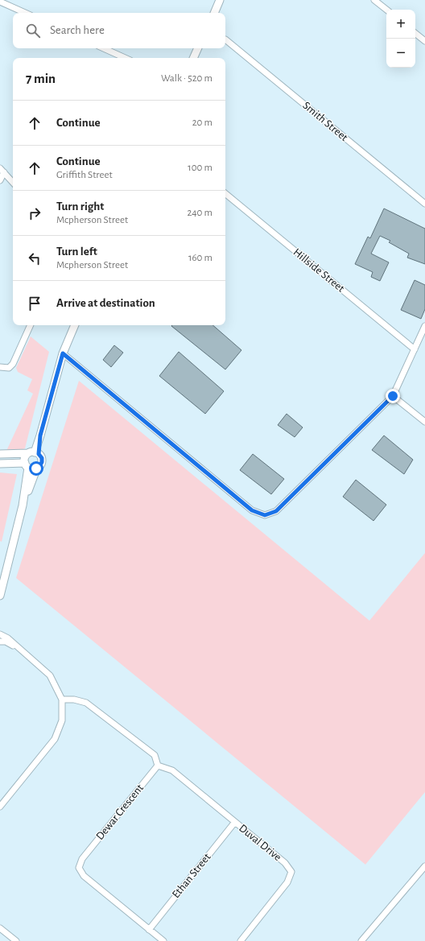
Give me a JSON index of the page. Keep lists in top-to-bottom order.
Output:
{
  "streets": {
    "street": [
      "Smith Street",
      "Hillside Street",
      "Dewar Crescent",
      "Duval Drive",
      "Ethan Street"
    ]
  },
  "crossings": [
    ["Dewar Crescent", "Duval Drive"],
    ["Dewar Crescent", "Ethan Street"],
    ["Duval Drive", "Ethan Street"]
  ],
  "page": {
    "map_buttons": ["+", "−"],
    "search": "Search here",
    "heading": ["7 min", "Walk · 520 m"],
    "list": [
      ["Continue", "20 m"],
      ["Continue", "Griffith Street", "100 m"],
      ["Turn right", "Mcpherson Street", "240 m"],
      ["Turn left", "Mcpherson Street", "160 m"],
      "Arrive at destination"
    ]
  }
}
